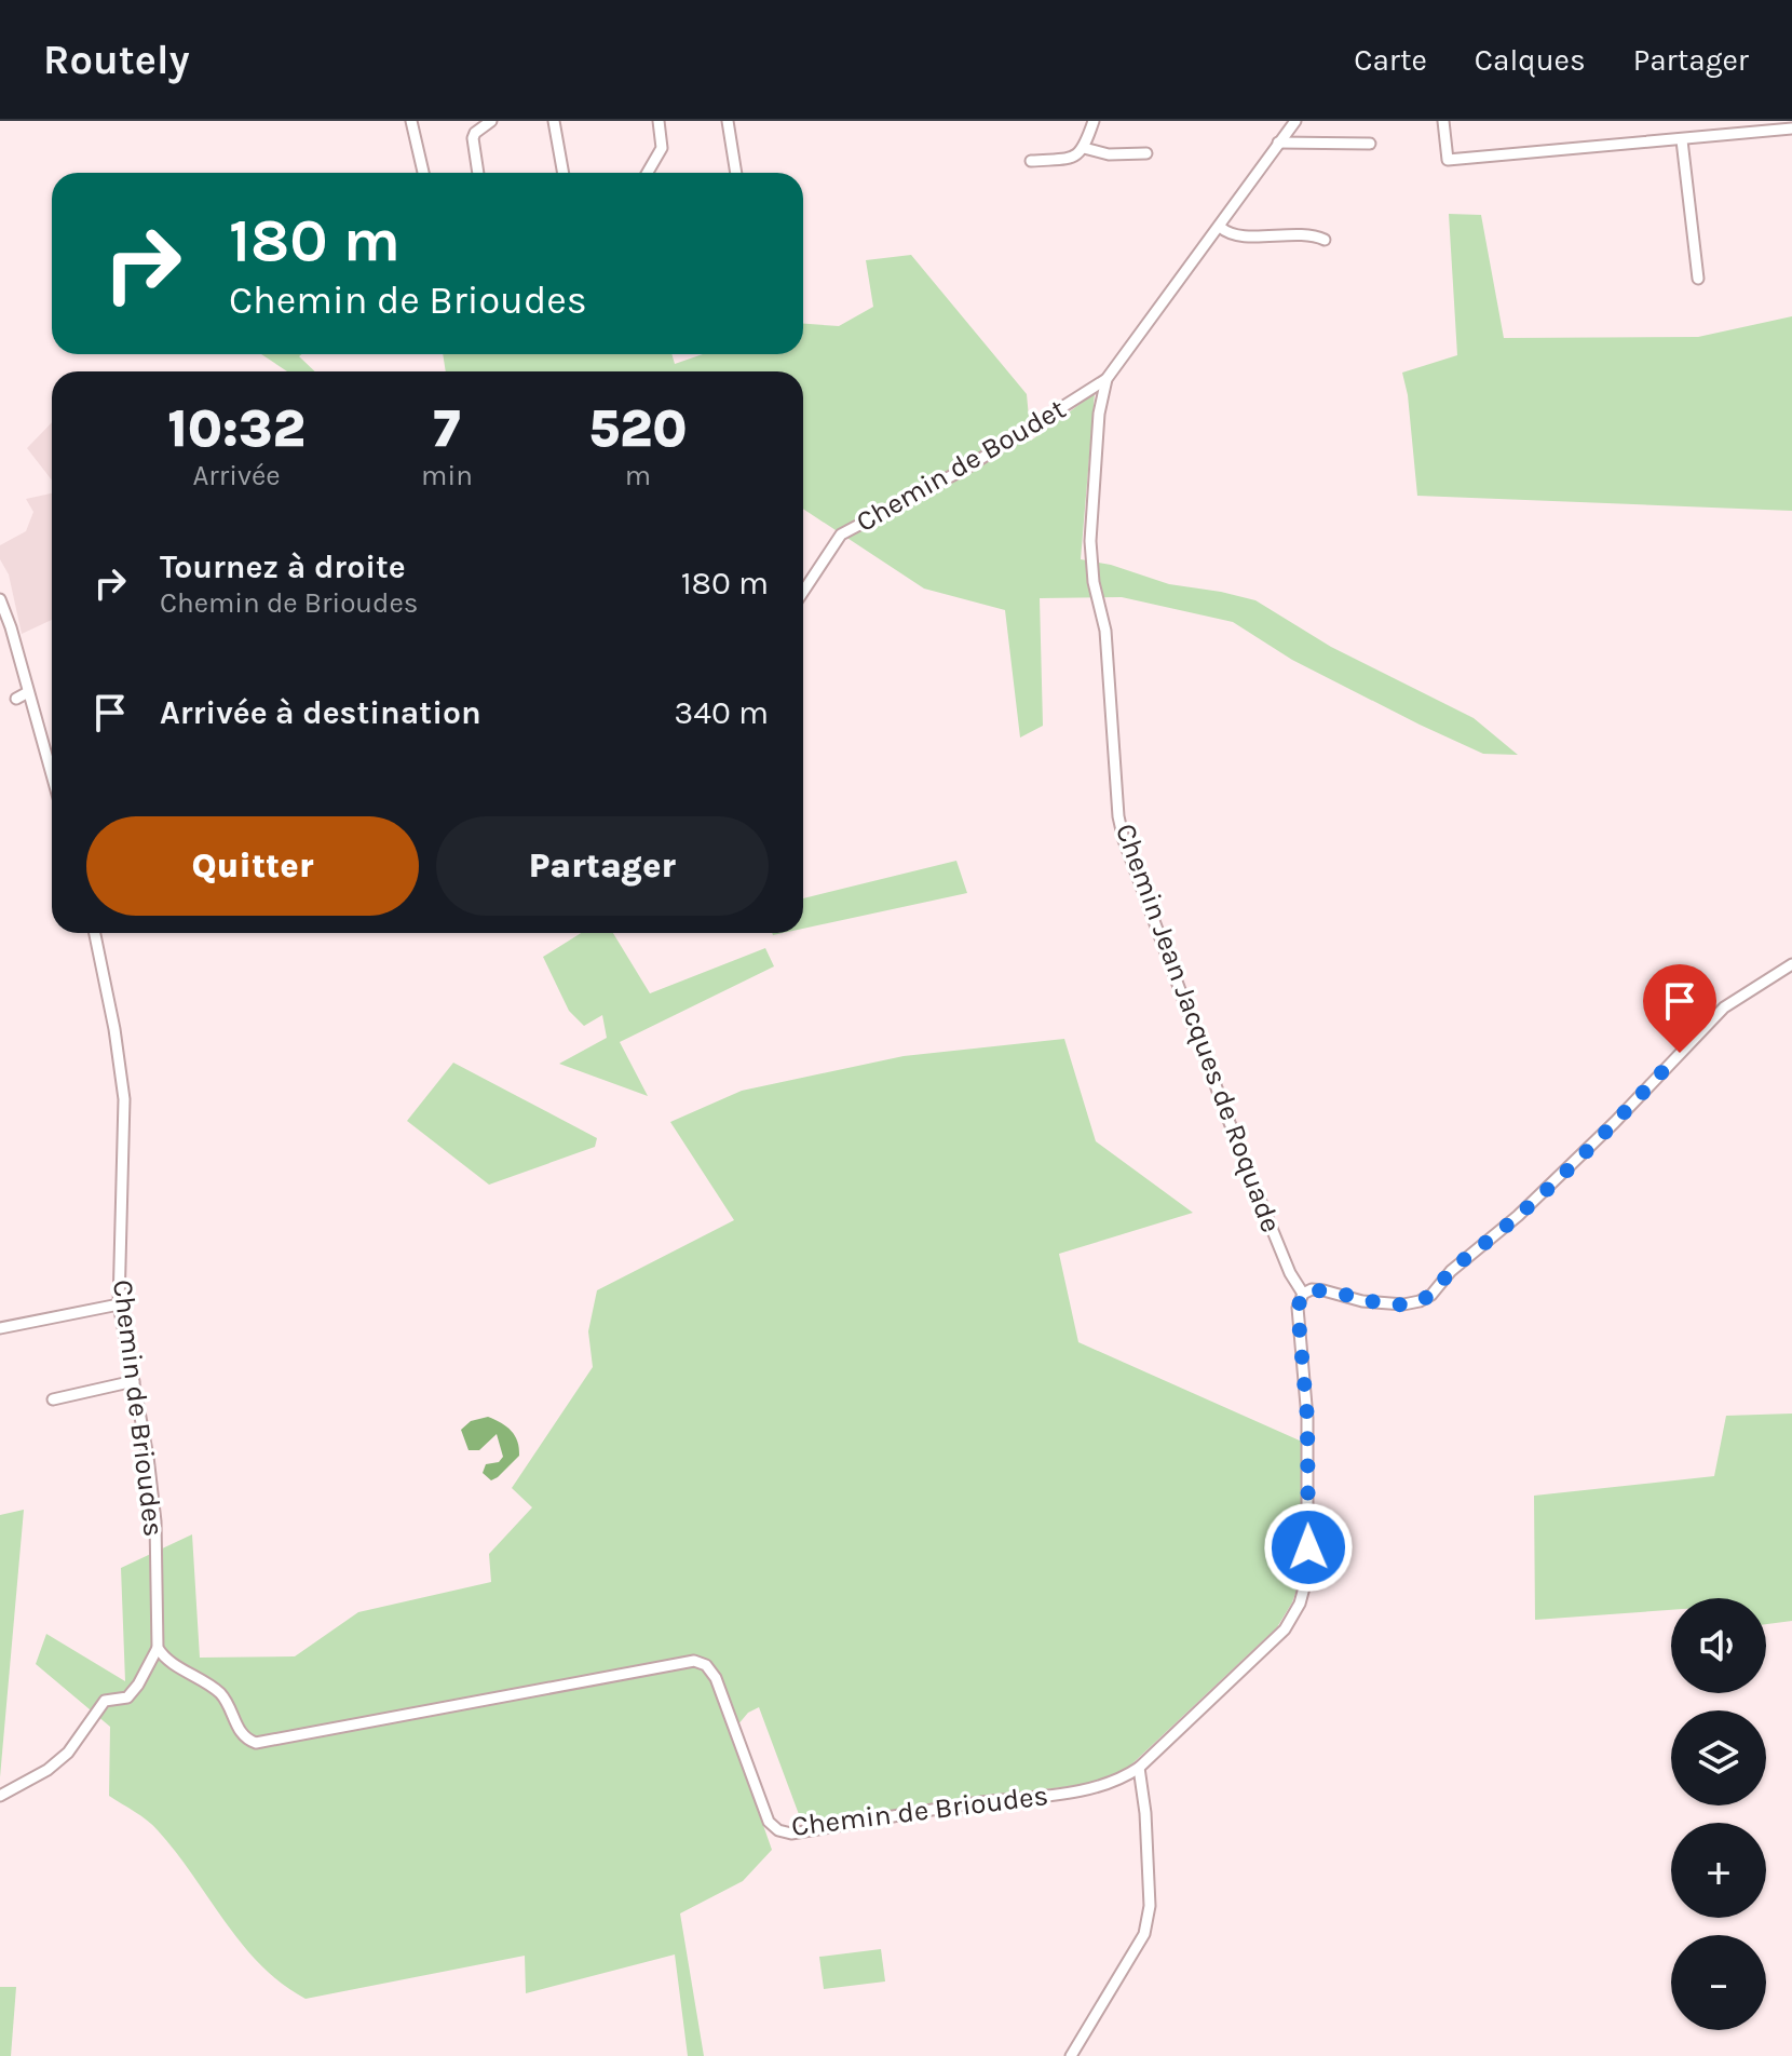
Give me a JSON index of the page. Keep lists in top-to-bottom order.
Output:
{
  "streets": {
    "street": ["Chemin de Boudet", "Chemin Jean Jacques de Roquade", "Chemin de Brioudes"]
  },
  "crossings": [
    ["Chemin de Boudet", "Chemin Jean Jacques de Roquade"],
    ["Chemin Jean Jacques de Roquade", "Chemin de Brioudes"]
  ],
  "page": {
    "header": "Routely",
    "nav": ["Carte", "Calques", "Partager"],
    "turn": ["180 m", "Chemin de Brioudes"],
    "eta": [
      "10:32",
      "Arrivée",
      "7",
      "min",
      "520",
      "m"
    ],
    "list": [
      {
        "name": "Tournez à droite",
        "note": "Chemin de Brioudes",
        "value": "180 m"
      },
      {
        "name": "Arrivée à destination",
        "value": "340 m"
      }
    ],
    "buttons": ["Quitter", "Partager"],
    "map_buttons": ["+", "−"]
  }
}
